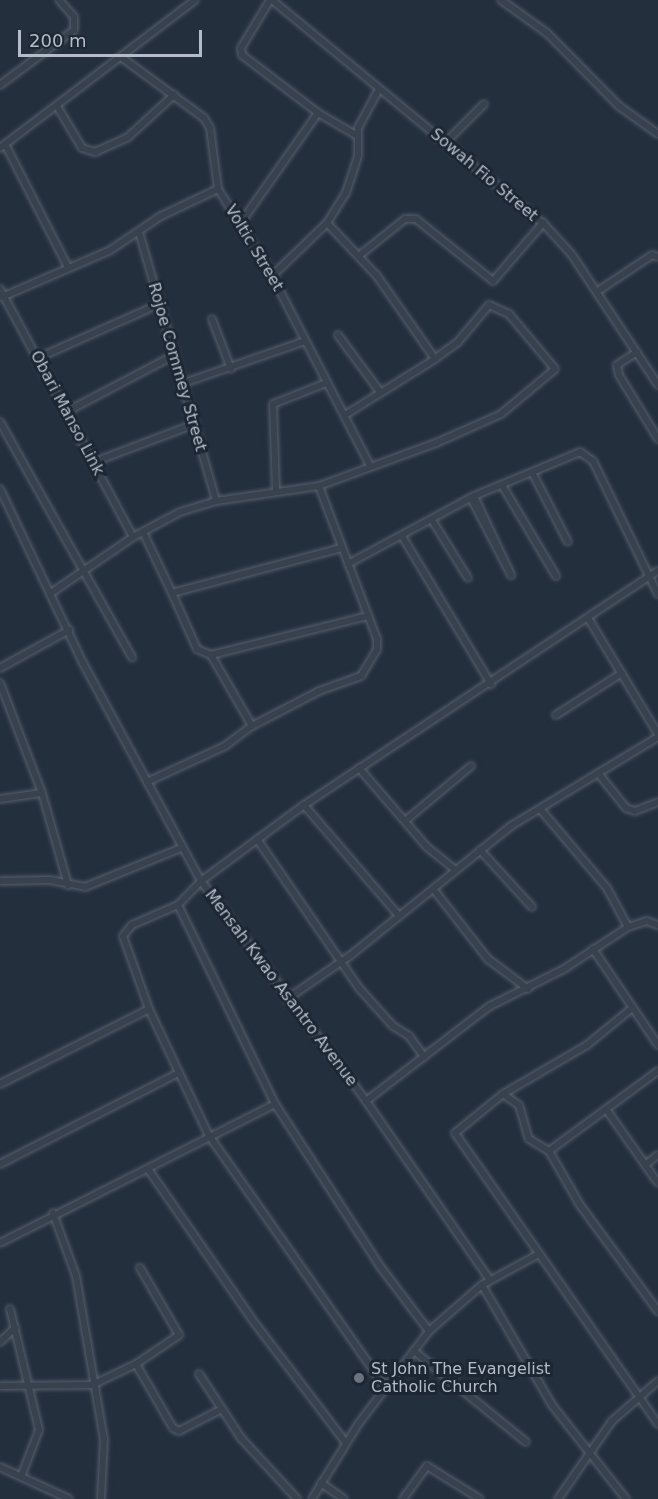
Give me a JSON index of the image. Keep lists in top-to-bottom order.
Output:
{
  "streets": {
    "street": [
      "Sowah Fio Street",
      "Voltic Street",
      "Rojoe Commey Street",
      "Obari Manso Link",
      "Mensah Kwao Asantro Avenue"
    ]
  },
  "places": ["St John The Evangelist Catholic Church"],
  "scale_bar": "200 m"
}
